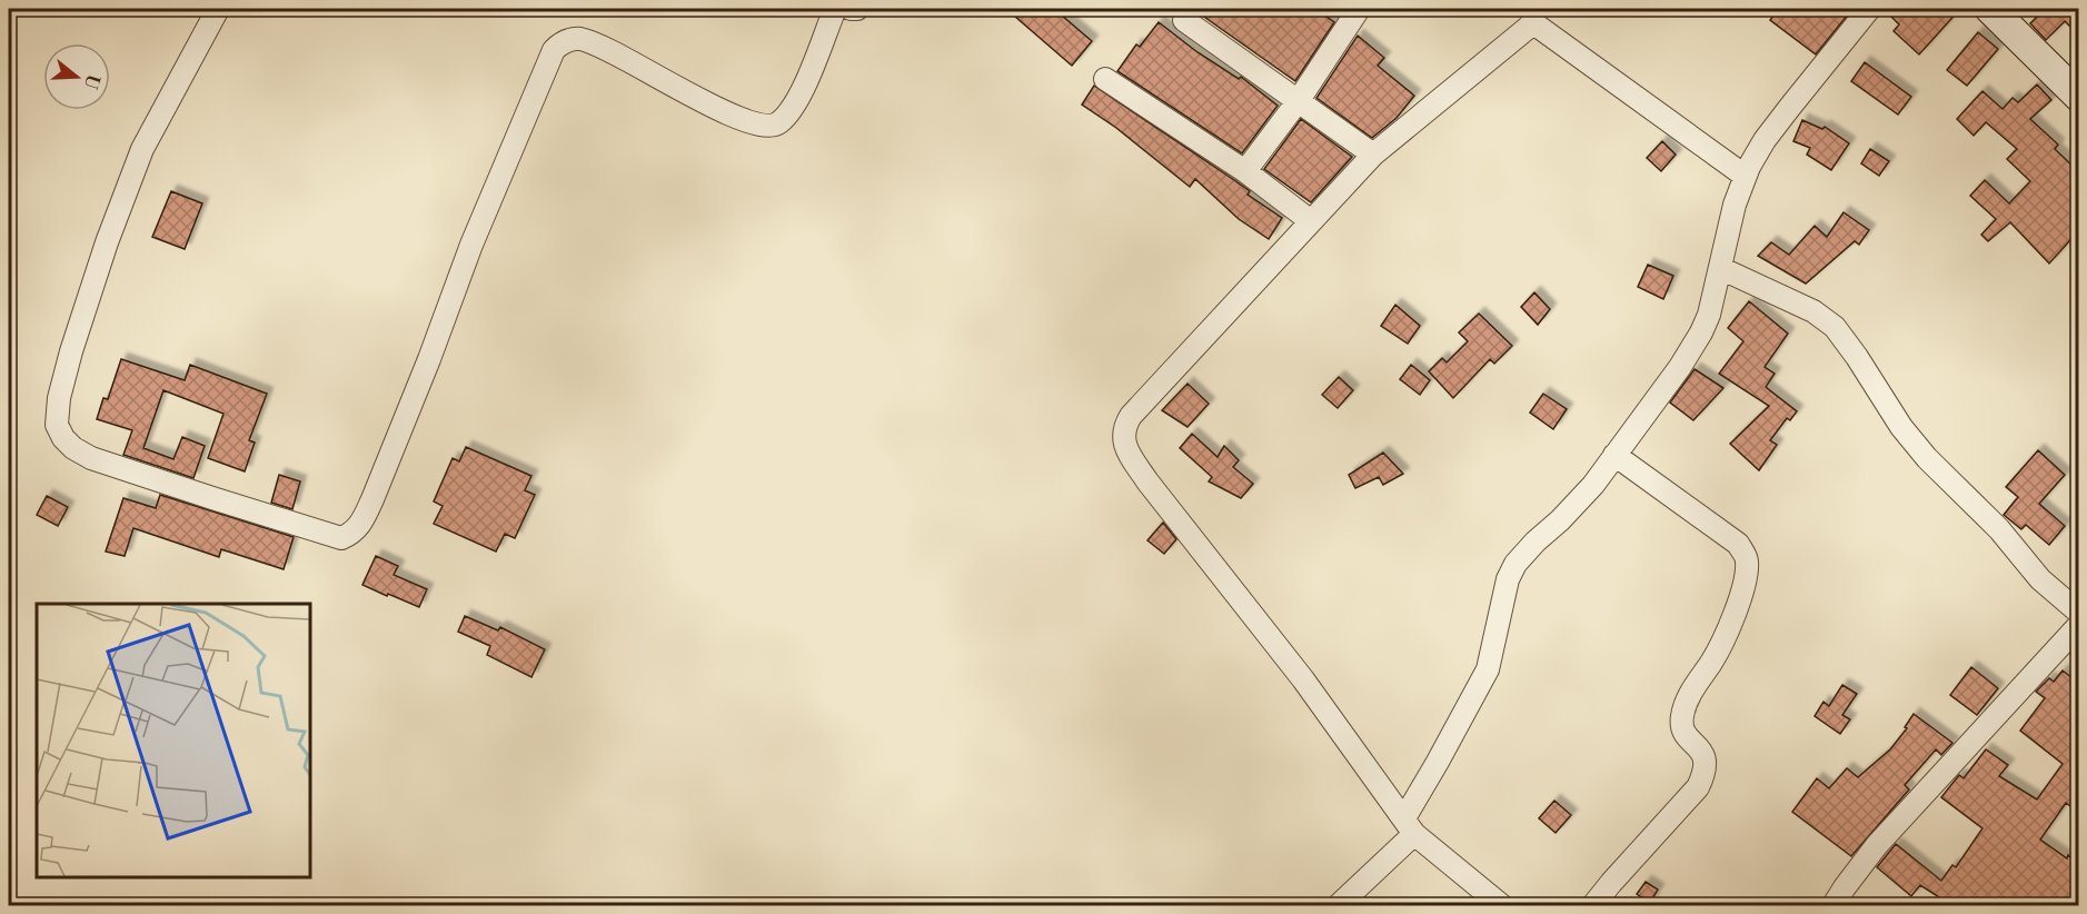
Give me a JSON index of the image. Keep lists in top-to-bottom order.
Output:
{
  "north": "right"
}
